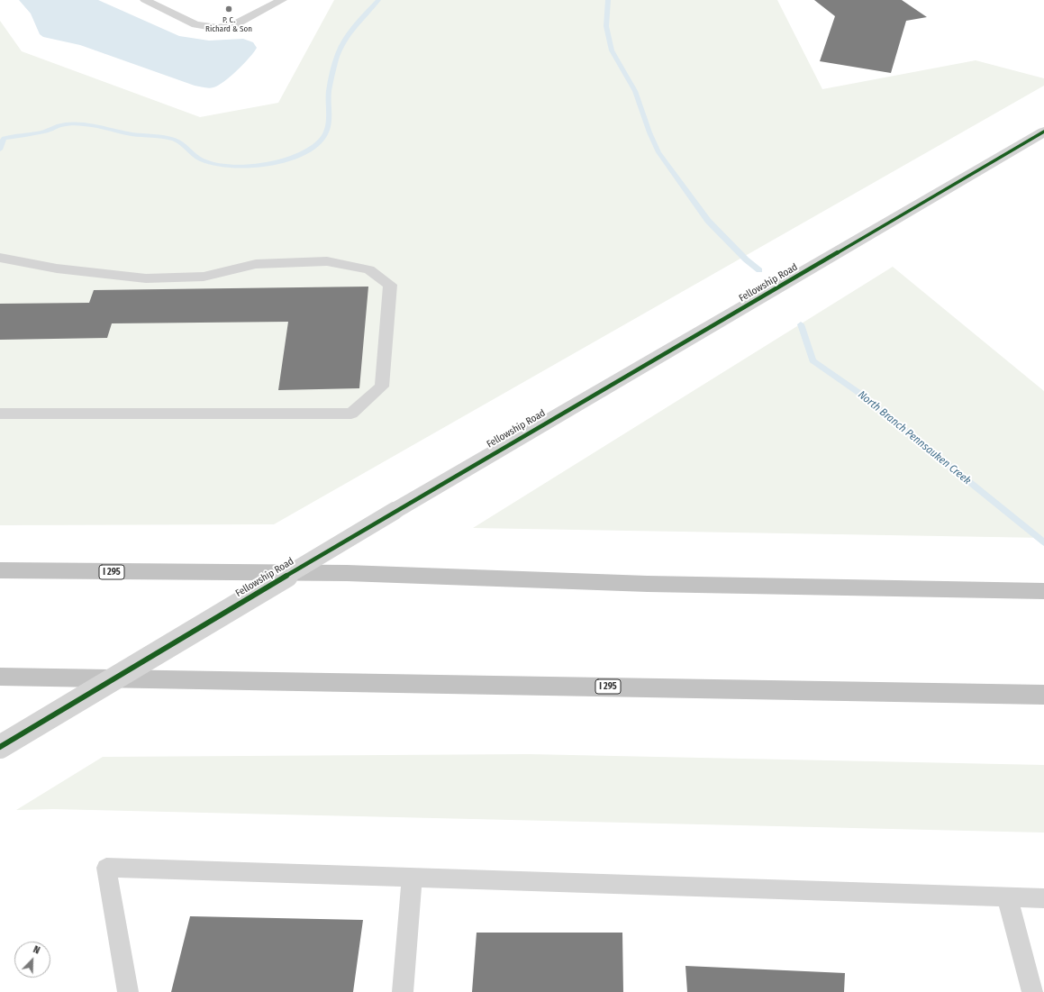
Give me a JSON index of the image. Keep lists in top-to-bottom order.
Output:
{
  "streets": {
    "highway": ["I 295"],
    "street": ["Fellowship Road"]
  },
  "water": ["North Branch Pennsauken Creek"],
  "places": ["P. C. Richard & Son"],
  "north": "top right"
}
